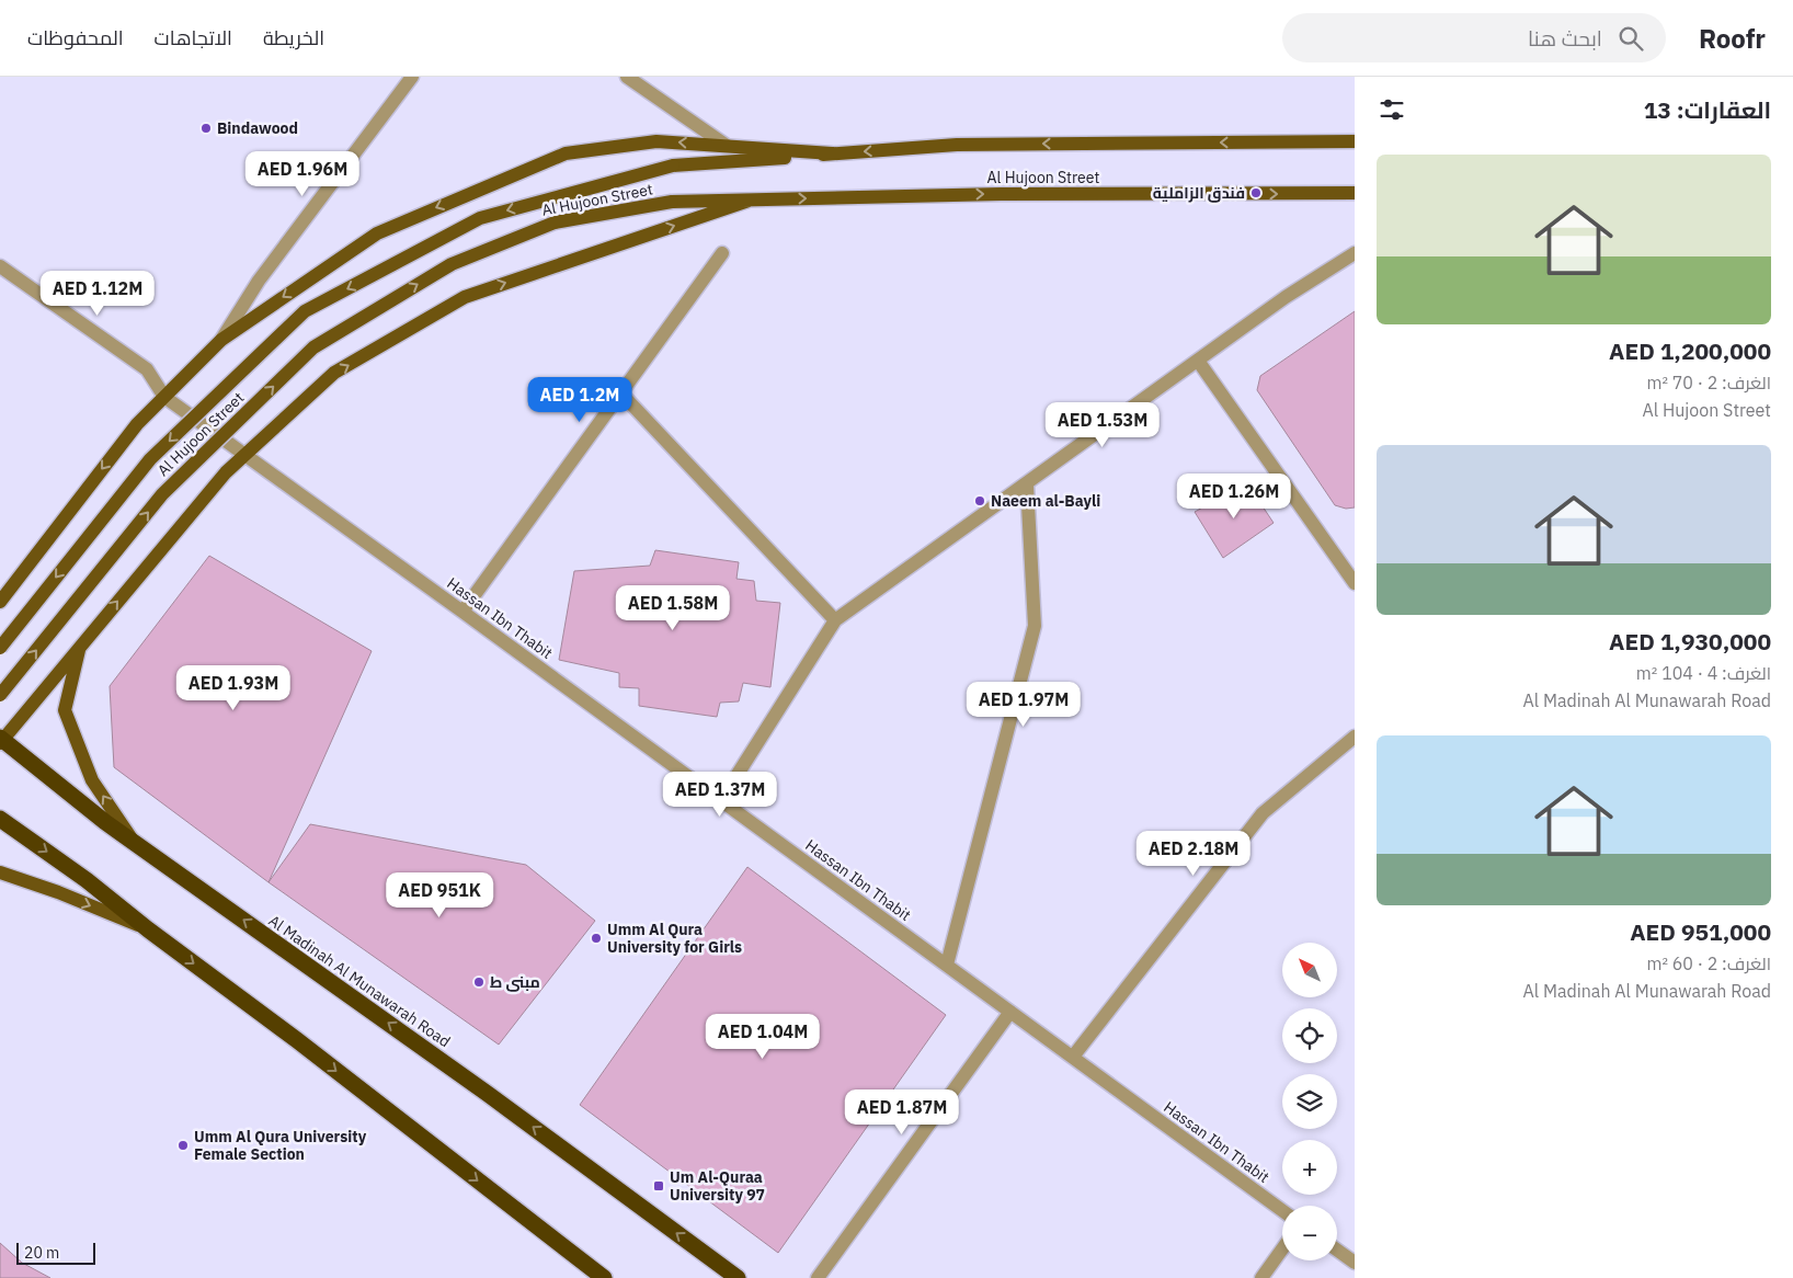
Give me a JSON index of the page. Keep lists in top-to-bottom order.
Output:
{
  "streets": {
    "highway": ["Al Madinah Al Munawarah Road"],
    "main road": ["Al Hujoon Street"],
    "street": ["Hassan Ibn Thabit"]
  },
  "places": {
    "other": [
      "Bindawood",
      "فندق الزاملية",
      "Naeem al-Bayli",
      "Umm Al Qura University for Girls",
      "مبنى ط",
      "Umm Al Qura University Female Section"
    ],
    "transit": ["Um Al-Quraa University 97"]
  },
  "scale_bar": "20 m",
  "north": "top left",
  "page": {
    "header": "Roofr",
    "search": "ابحث هنا",
    "nav": ["الخريطة", "الاتجاهات", "المحفوظات"],
    "heading": "العقارات: 13",
    "list": [
      {
        "name": "AED 1,200,000",
        "note": "الغرف: 2 · 70 m² · Al Hujoon Street"
      },
      {
        "name": "AED 1,930,000",
        "note": "الغرف: 4 · 104 m² · Al Madinah Al Munawarah Road"
      },
      {
        "name": "AED 951,000",
        "note": "الغرف: 2 · 60 m² · Al Madinah Al Munawarah Road"
      }
    ],
    "price": [
      "AED 1.96M",
      "AED 1.12M",
      "AED 1.2M",
      "AED 1.53M",
      "AED 1.26M",
      "AED 1.58M",
      "AED 1.93M",
      "AED 1.97M",
      "AED 1.37M",
      "AED 2.18M",
      "AED 951K",
      "AED 1.04M",
      "AED 1.87M"
    ],
    "map_buttons": ["+", "−"],
    "scale": "20 m"
  }
}
